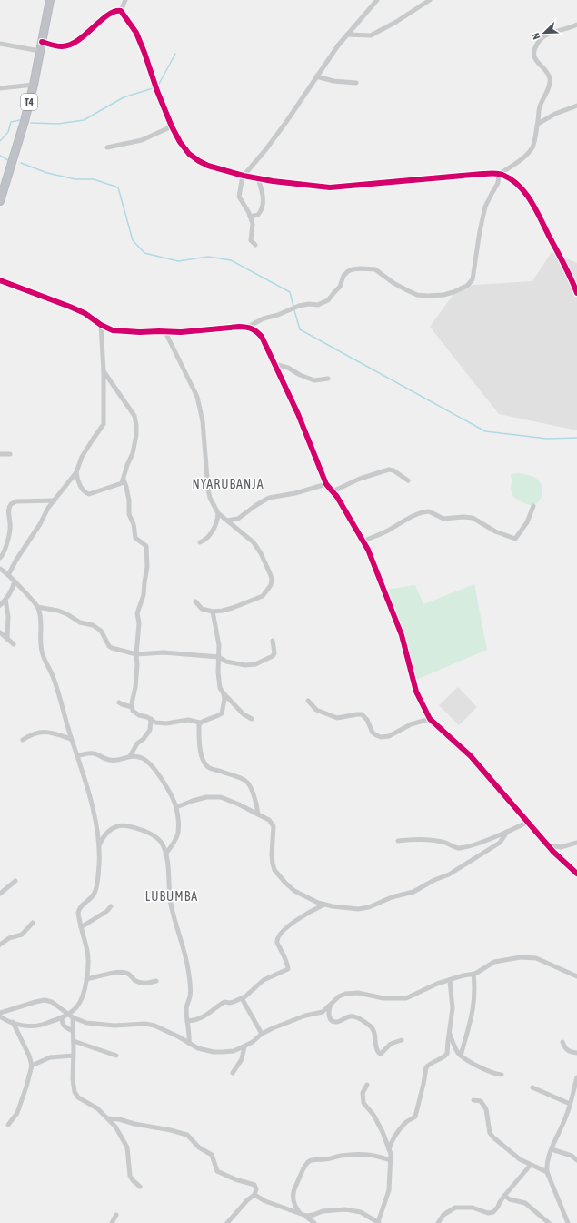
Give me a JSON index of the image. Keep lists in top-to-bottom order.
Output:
{
  "streets": {
    "highway": ["T4"]
  },
  "districts": ["NYARUBANJA", "LUBUMBA"],
  "north": "bottom left"
}
